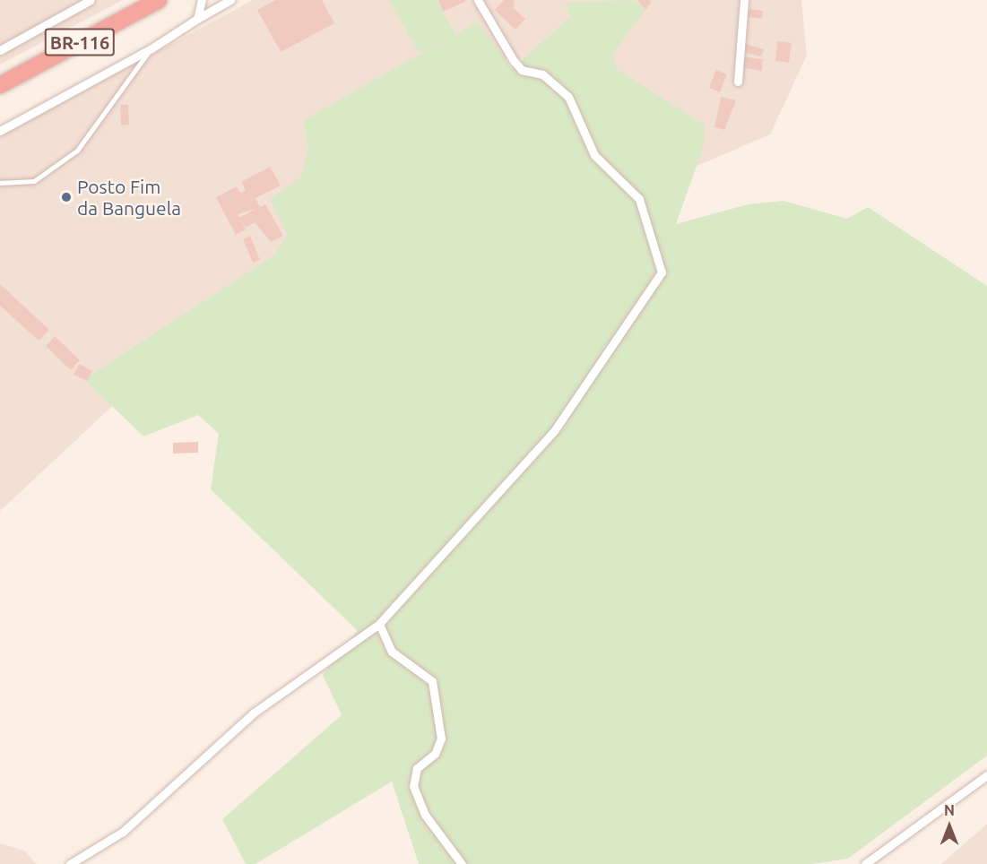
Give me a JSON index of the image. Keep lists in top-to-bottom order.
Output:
{
  "streets": {
    "highway": ["BR-116"]
  },
  "places": ["Posto Fim da Banguela"],
  "north": "top"
}
